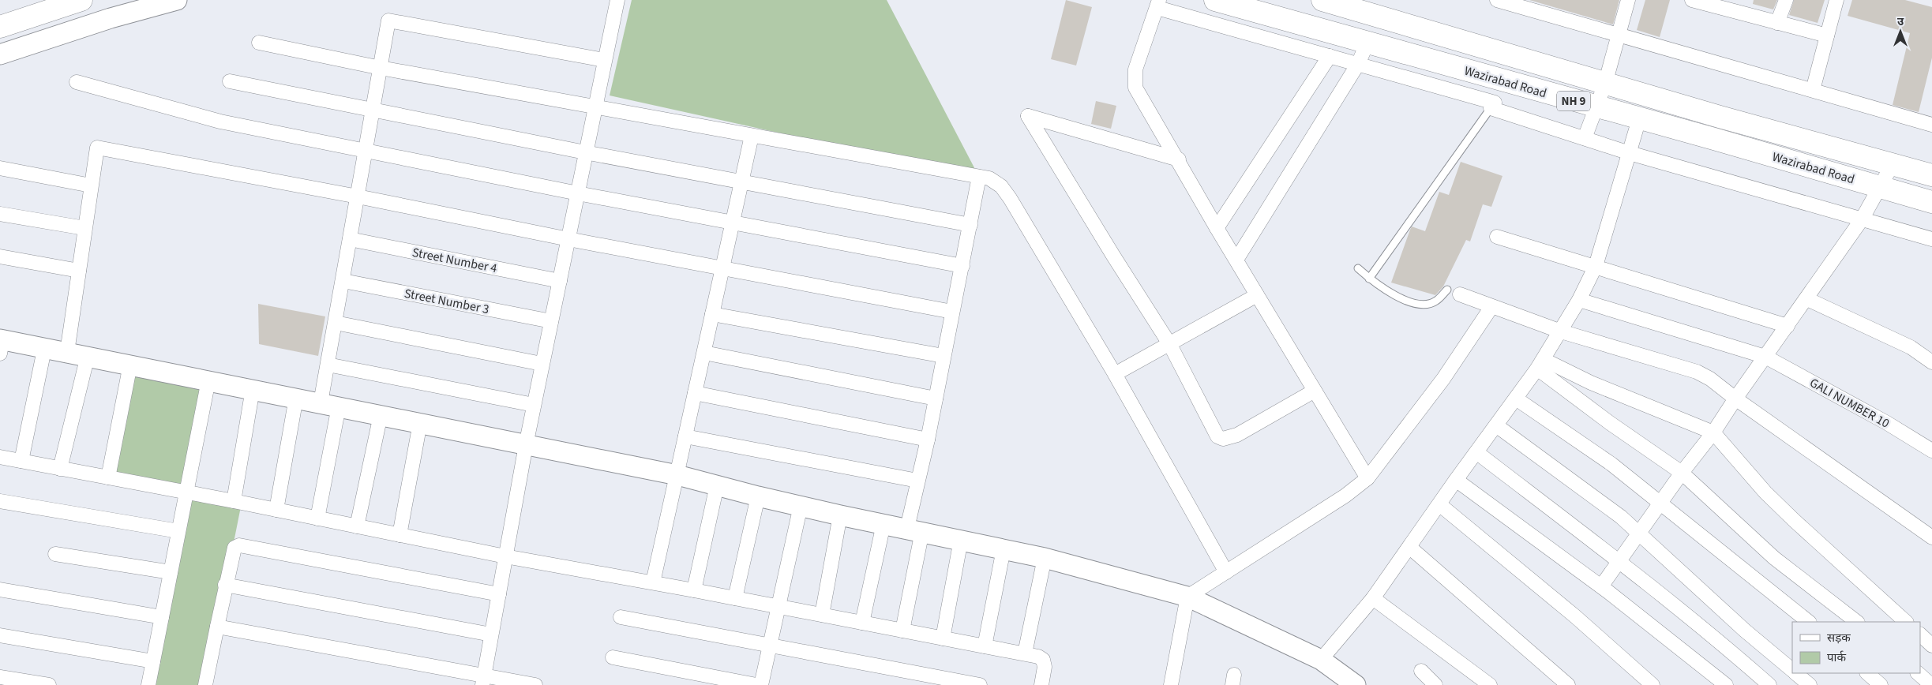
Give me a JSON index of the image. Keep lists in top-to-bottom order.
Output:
{
  "streets": {
    "highway": ["Wazirabad Road", "NH 9"],
    "street": ["Street Number 4", "Street Number 3", "GALI NUMBER 10"]
  },
  "legend": ["सड़क", "पार्क"],
  "north": "top"
}
